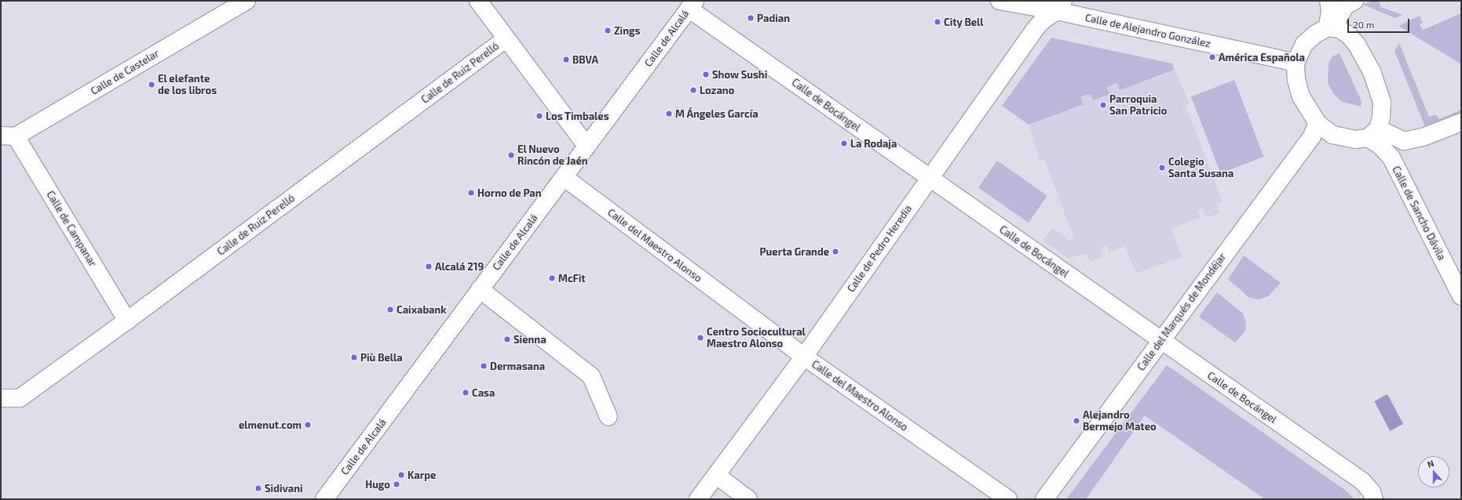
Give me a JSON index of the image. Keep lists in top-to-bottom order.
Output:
{
  "streets": {
    "street": [
      "Calle de Alejandro González",
      "Calle de Alcalá",
      "Calle de Castelar",
      "Calle de Ruiz Perelló",
      "Calle de Bocángel",
      "Calle de Sancho Dávila",
      "Calle de Campanar",
      "Calle del Maestro Alonso",
      "Calle de Pedro Heredia",
      "Calle del Marqués de Mondéjar"
    ]
  },
  "crossings": [
    ["Calle de Alejandro González", "Calle de Sancho Dávila"],
    ["Calle de Alejandro González", "Calle de Pedro Heredia"],
    ["Calle de Alejandro González", "Calle del Marqués de Mondéjar"],
    ["Calle de Alcalá", "Calle de Bocángel"],
    ["Calle de Alcalá", "Calle del Maestro Alonso"],
    ["Calle de Castelar", "Calle de Campanar"],
    ["Calle de Ruiz Perelló", "Calle de Campanar"],
    ["Calle de Bocángel", "Calle de Pedro Heredia"],
    ["Calle de Bocángel", "Calle del Marqués de Mondéjar"],
    ["Calle de Sancho Dávila", "Calle del Marqués de Mondéjar"],
    ["Calle del Maestro Alonso", "Calle de Pedro Heredia"]
  ],
  "places": [
    "Padian",
    "City Bell",
    "Zings",
    "América Española",
    "BBVA",
    "Show Sushi",
    "El elefante de los libros",
    "Lozano",
    "Parroquia San Patricio",
    "M Ángeles García",
    "Los Timbales",
    "La Rodaja",
    "El Nuevo Rincón de Jaén",
    "Colegio Santa Susana",
    "Horno de Pan",
    "Puerta Grande",
    "Alcalá 219",
    "McFit",
    "Caixabank",
    "Centro Sociocultural Maestro Alonso",
    "Sienna",
    "Più Bella",
    "Dermasana",
    "Casa",
    "Alejandro Bermejo Mateo",
    "elmenut.com",
    "Karpe",
    "Hugo",
    "Sidivani"
  ],
  "scale_bar": "20 m",
  "north": "top"
}
